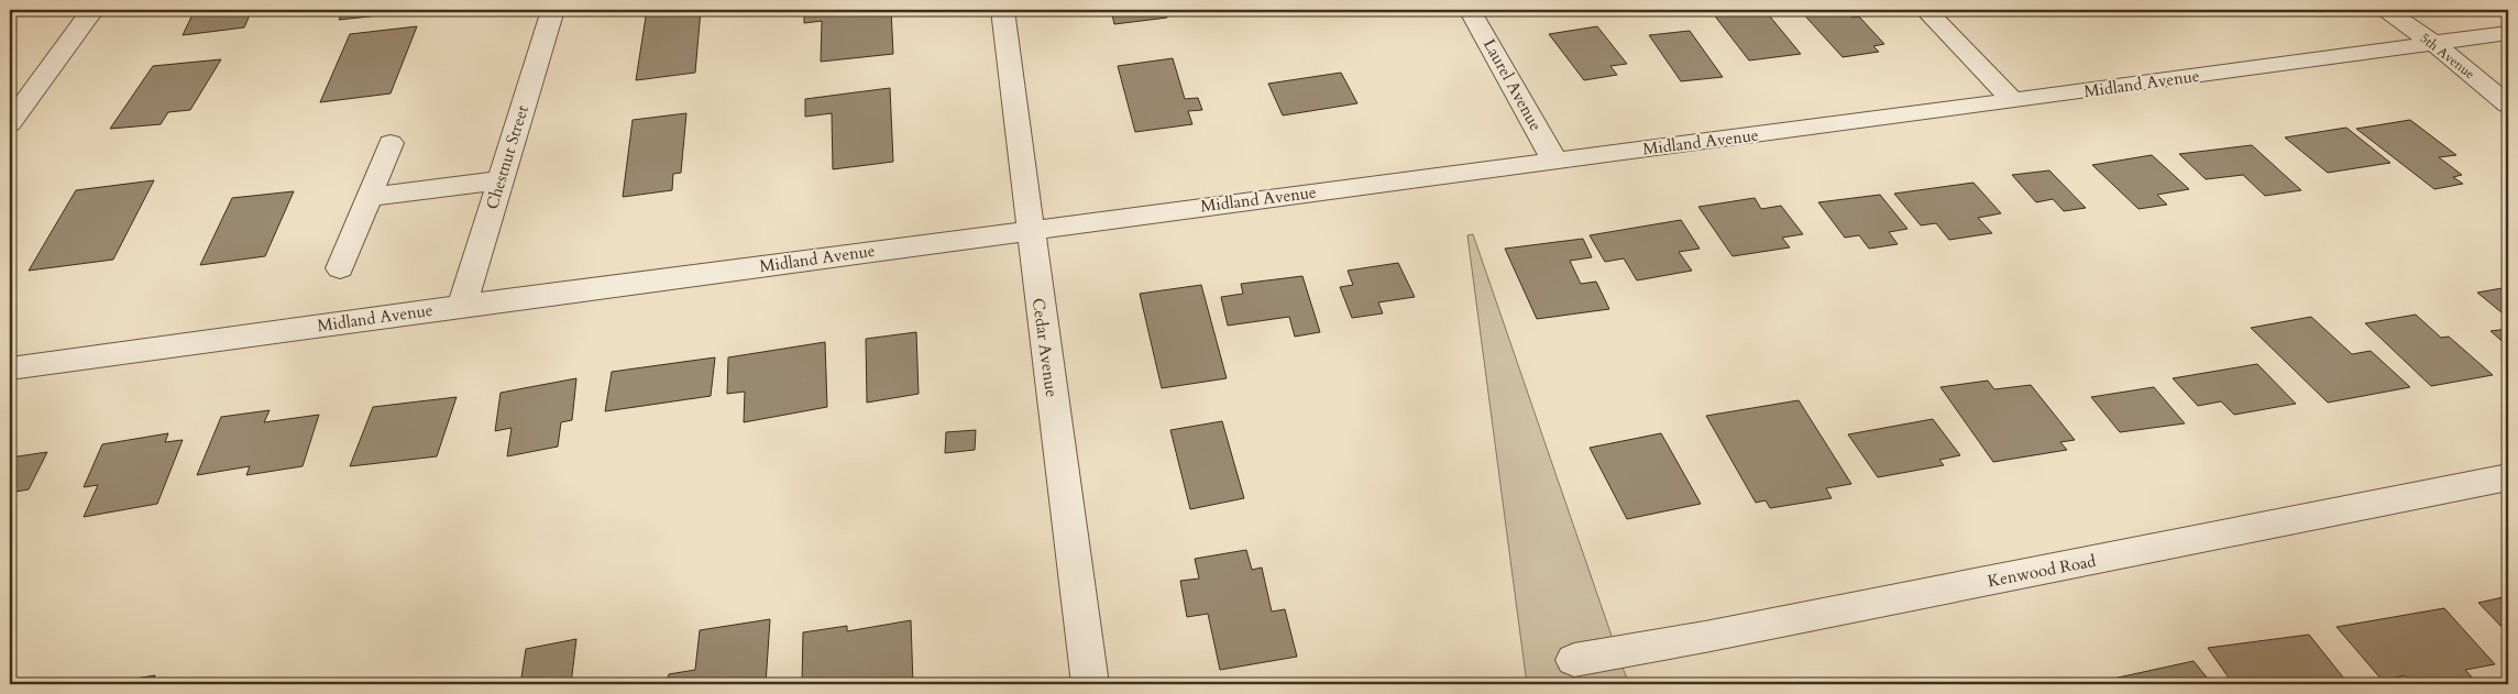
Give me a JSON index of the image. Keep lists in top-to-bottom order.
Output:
{
  "streets": {
    "street": [
      "5th Avenue",
      "Midland Avenue",
      "Laurel Avenue",
      "Chestnut Street",
      "Cedar Avenue",
      "Kenwood Road"
    ]
  },
  "crossings": [
    ["5th Avenue", "Midland Avenue"],
    ["Midland Avenue", "Laurel Avenue"],
    ["Midland Avenue", "Chestnut Street"],
    ["Midland Avenue", "Cedar Avenue"]
  ]
}
